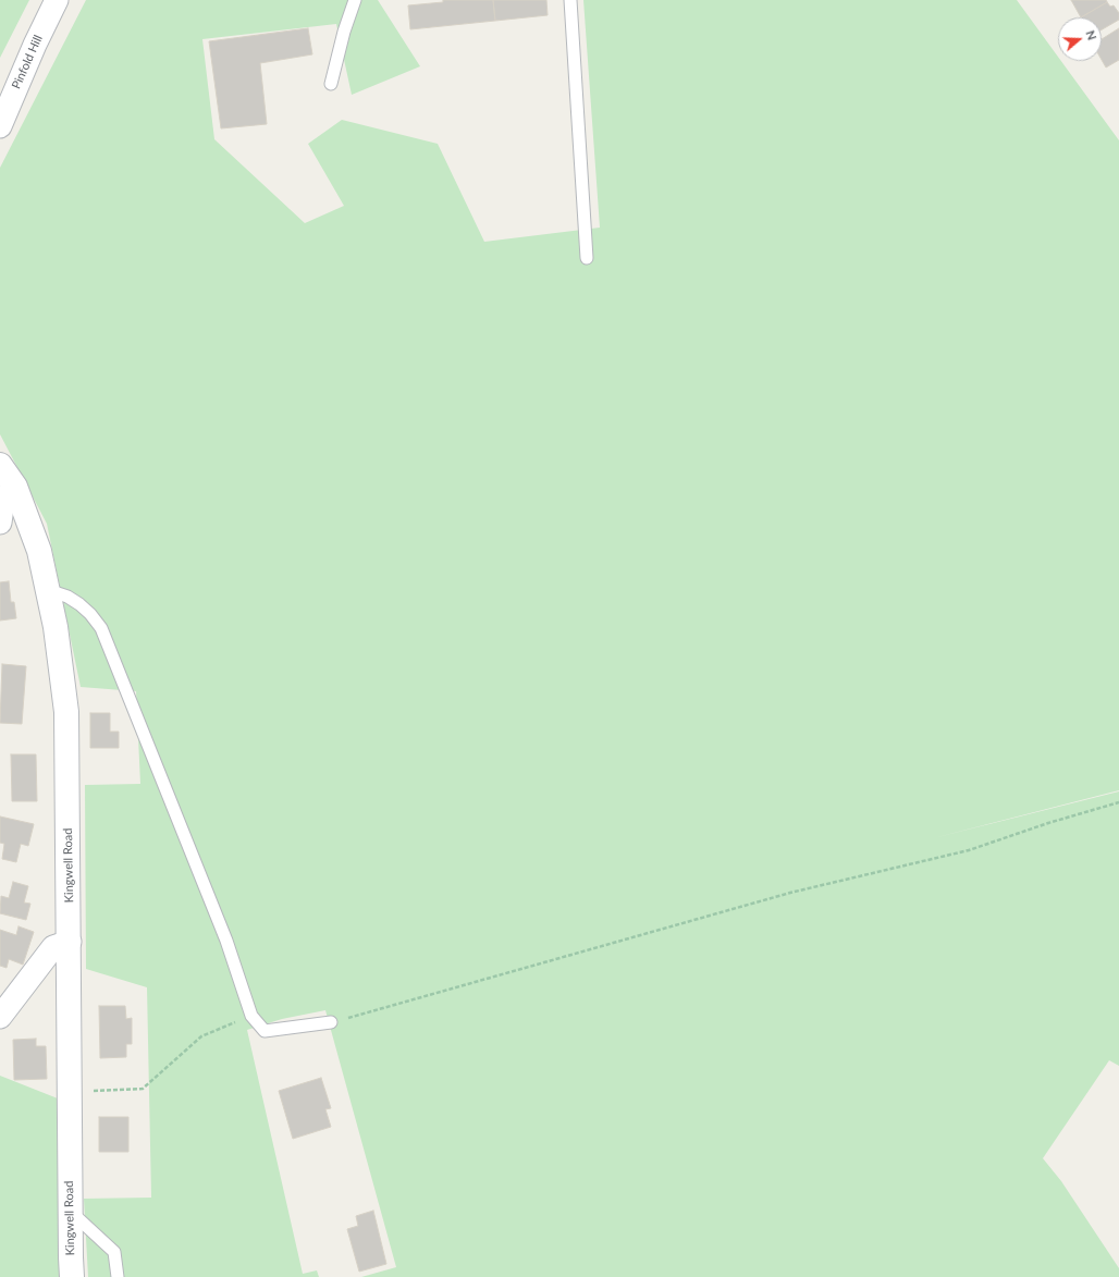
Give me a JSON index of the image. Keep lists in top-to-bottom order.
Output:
{
  "streets": {
    "street": ["Pinfold Hill", "Kingwell Road"]
  },
  "north": "right"
}
